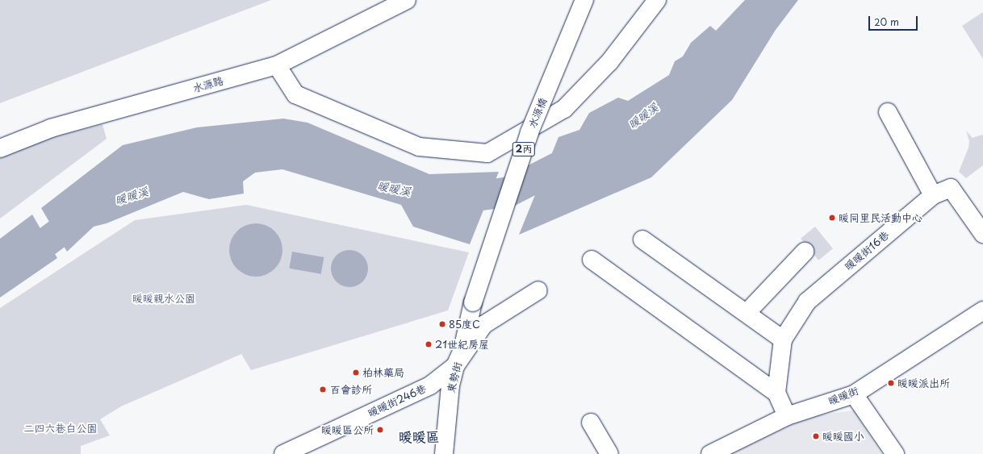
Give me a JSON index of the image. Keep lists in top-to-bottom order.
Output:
{
  "streets": {
    "street": [
      "水源路",
      "水源橋",
      "2丙",
      "暖暖街16巷",
      "東勢街",
      "暖暖街",
      "暖暖街246巷"
    ]
  },
  "crossings": [
    ["水源橋", "東勢街"],
    ["東勢街", "暖暖街246巷"]
  ],
  "districts": ["暖暖區"],
  "water": ["暖暖溪"],
  "parks": ["暖暖親水公園", "二四六巷白公園"],
  "places": [
    "暖同里民活動中心",
    "85度C",
    "21世紀房屋",
    "柏林藥局",
    "暖暖派出所",
    "百會診所",
    "暖暖區公所",
    "暖暖國小"
  ],
  "scale_bar": "20 m"
}
